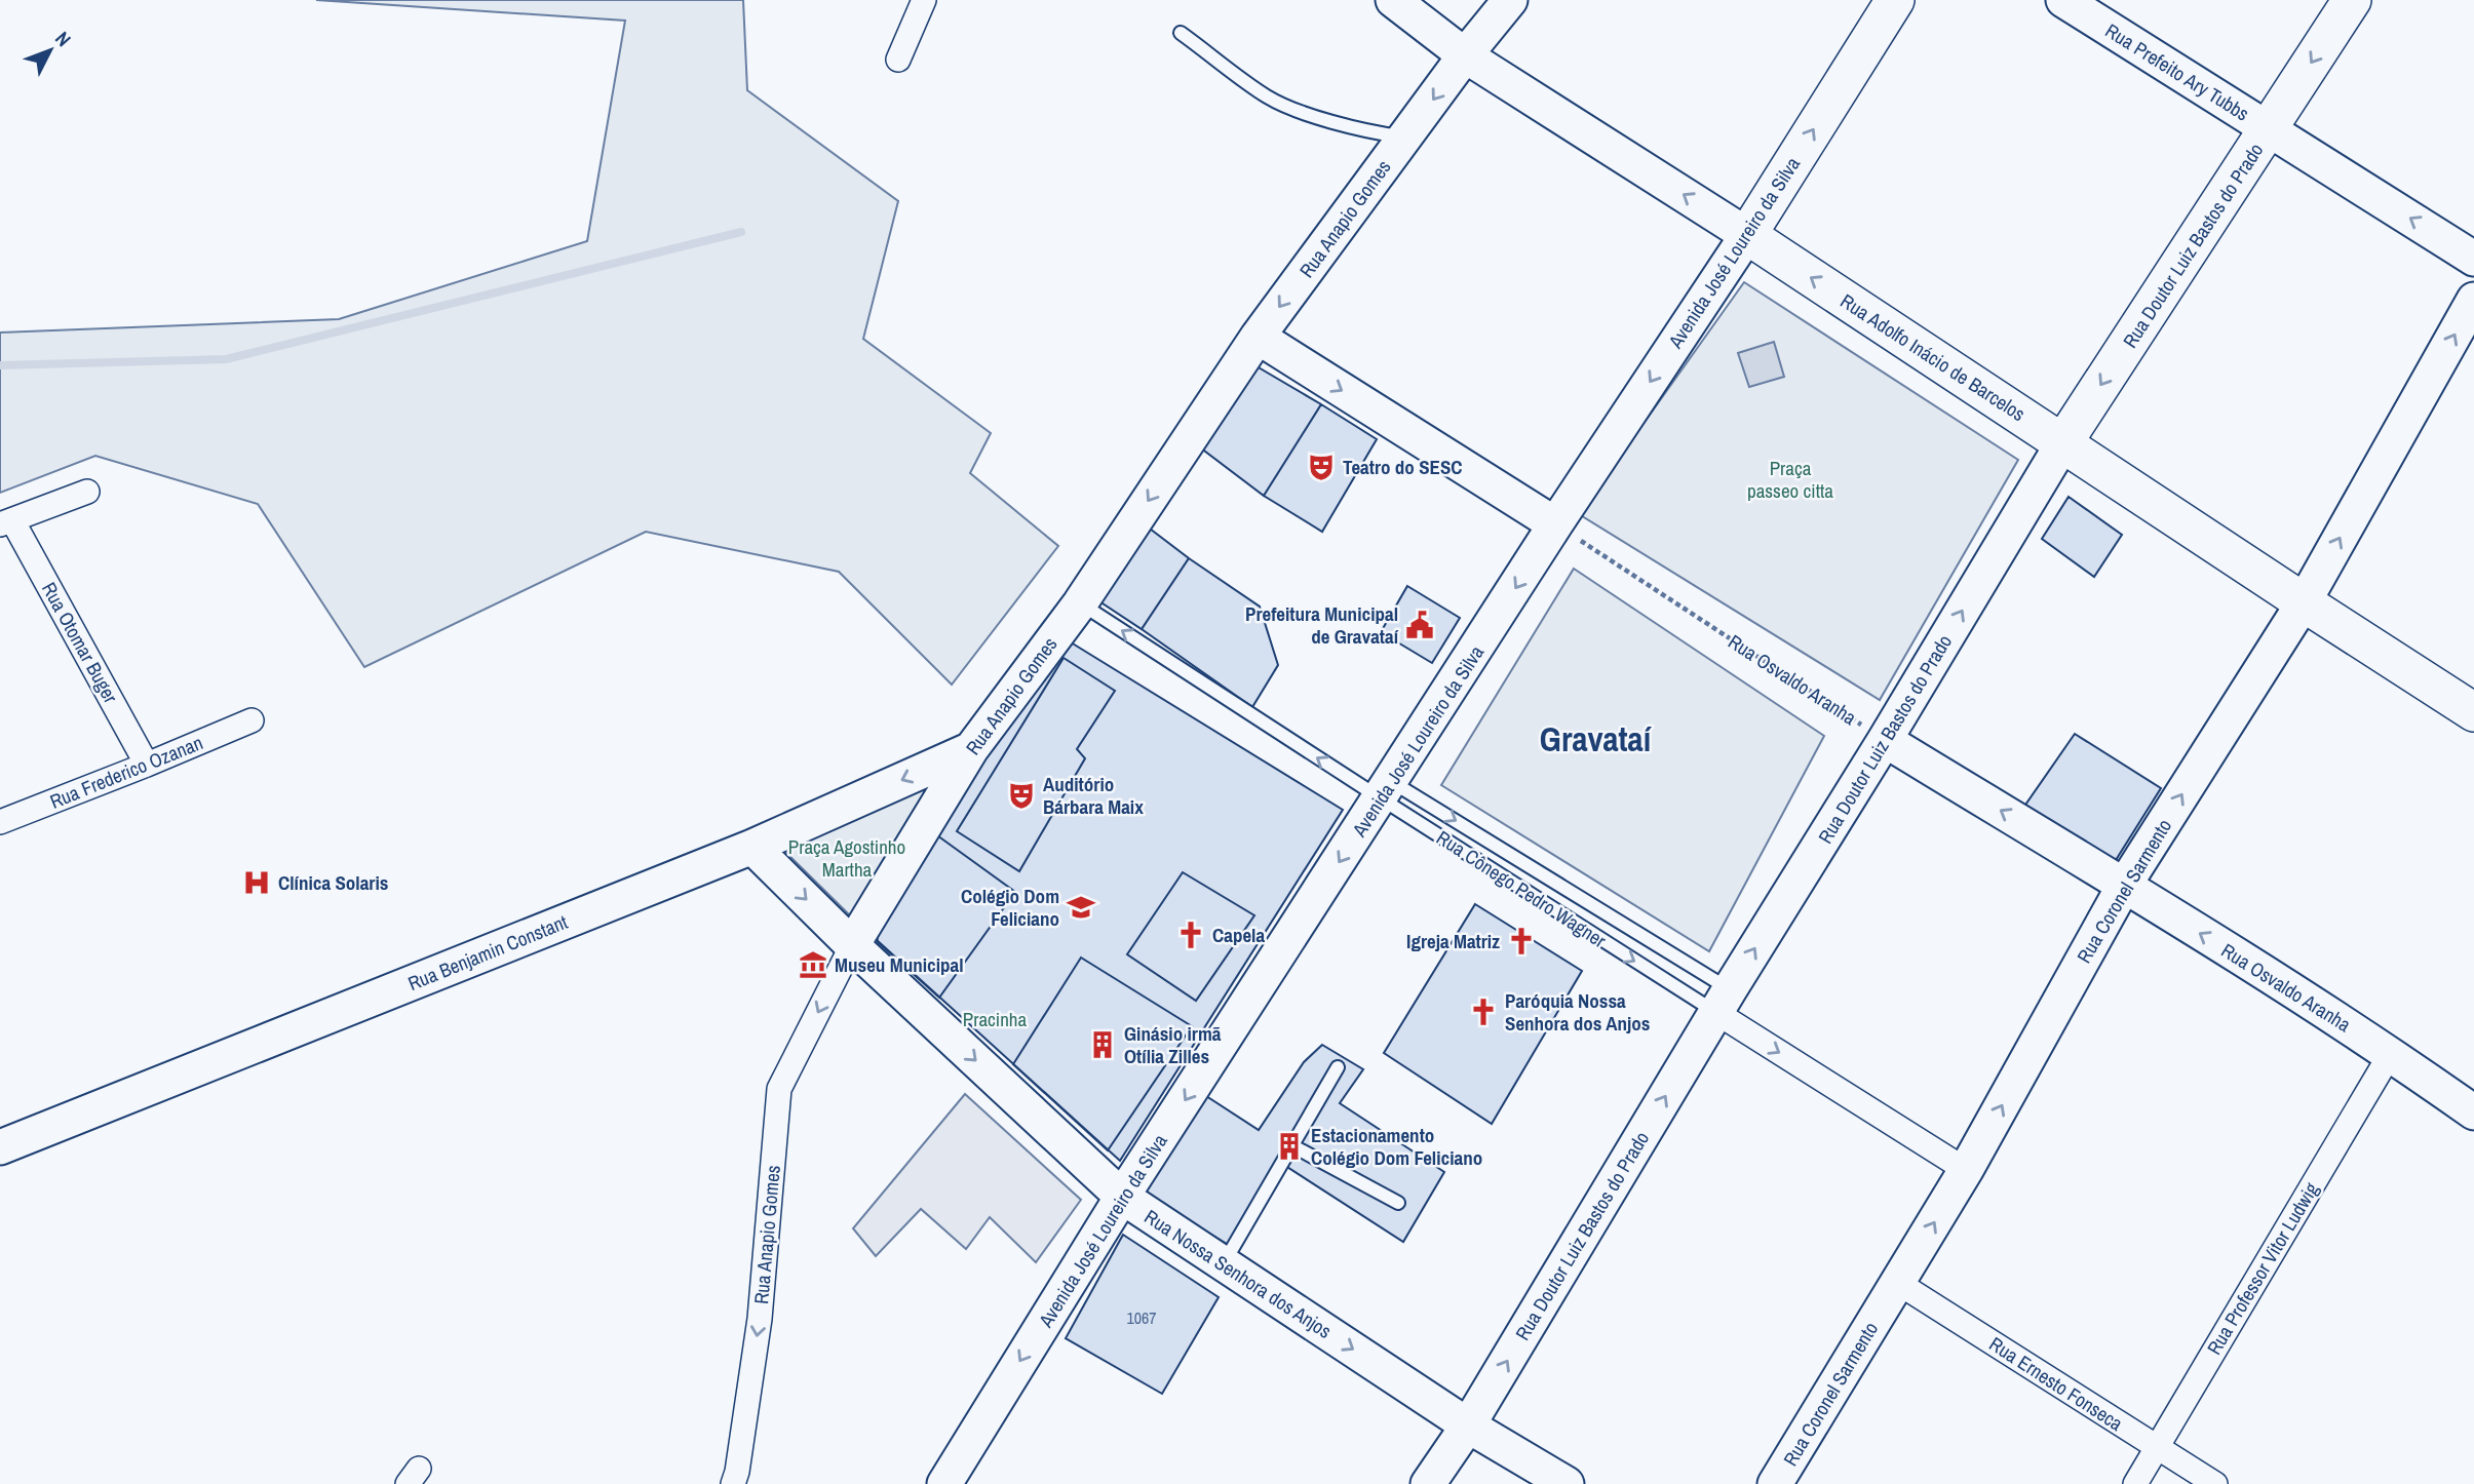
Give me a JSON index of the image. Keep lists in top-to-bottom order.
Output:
{
  "streets": {
    "main road": ["Rua Doutor Luiz Bastos do Prado", "Avenida José Loureiro da Silva", "Rua Adolfo Inácio de Barcelos"],
    "street": [
      "Rua Prefeito Ary Tubbs",
      "Rua Anapio Gomes",
      "Rua Otomar Buger",
      "Rua Osvaldo Aranha",
      "Rua Frederico Ozanan",
      "Rua Cônego Pedro Wagner",
      "Rua Coronel Sarmento",
      "Rua Benjamin Constant",
      "Rua Professor Vitor Ludwig",
      "Rua Nossa Senhora dos Anjos",
      "Rua Ernesto Fonseca"
    ]
  },
  "crossings": [
    ["Rua Prefeito Ary Tubbs", "Rua Doutor Luiz Bastos do Prado"],
    ["Rua Anapio Gomes", "Rua Adolfo Inácio de Barcelos"],
    ["Rua Anapio Gomes", "Rua Cônego Pedro Wagner"],
    ["Rua Anapio Gomes", "Rua Benjamin Constant"],
    ["Rua Anapio Gomes", "Rua Nossa Senhora dos Anjos"],
    ["Rua Doutor Luiz Bastos do Prado", "Rua Adolfo Inácio de Barcelos"],
    ["Rua Doutor Luiz Bastos do Prado", "Rua Osvaldo Aranha"],
    ["Rua Doutor Luiz Bastos do Prado", "Rua Cônego Pedro Wagner"],
    ["Rua Doutor Luiz Bastos do Prado", "Rua Nossa Senhora dos Anjos"],
    ["Avenida José Loureiro da Silva", "Rua Adolfo Inácio de Barcelos"],
    ["Avenida José Loureiro da Silva", "Rua Osvaldo Aranha"],
    ["Avenida José Loureiro da Silva", "Rua Cônego Pedro Wagner"],
    ["Avenida José Loureiro da Silva", "Rua Nossa Senhora dos Anjos"],
    ["Rua Adolfo Inácio de Barcelos", "Rua Coronel Sarmento"],
    ["Rua Otomar Buger", "Rua Frederico Ozanan"],
    ["Rua Osvaldo Aranha", "Rua Coronel Sarmento"],
    ["Rua Osvaldo Aranha", "Rua Professor Vitor Ludwig"],
    ["Rua Cônego Pedro Wagner", "Rua Coronel Sarmento"],
    ["Rua Coronel Sarmento", "Rua Ernesto Fonseca"],
    ["Rua Benjamin Constant", "Rua Nossa Senhora dos Anjos"],
    ["Rua Professor Vitor Ludwig", "Rua Ernesto Fonseca"]
  ],
  "one_way": [
    "Rua Prefeito Ary Tubbs",
    "Rua Anapio Gomes",
    "Rua Adolfo Inácio de Barcelos",
    "Rua Osvaldo Aranha",
    "Rua Coronel Sarmento",
    "Rua Nossa Senhora dos Anjos"
  ],
  "districts": ["Gravataí"],
  "parks": ["Praça passeo citta", "Praça Agostinho Martha", "Pracinha"],
  "places": {
    "theatre": ["Teatro do SESC", "Auditório Bárbara Maix"],
    "public building": ["Prefeitura Municipal de Gravataí"],
    "hospital": ["Clínica Solaris"],
    "school or university": ["Colégio Dom Feliciano"],
    "church": ["Capela", "Igreja Matriz", "Paróquia Nossa Senhora dos Anjos"],
    "museum": ["Museu Municipal"],
    "building": ["Ginásio irmã Otília Zilles", "Estacionamento Colégio Dom Feliciano"]
  },
  "house_numbers": ["1067"],
  "north": "top right"
}
